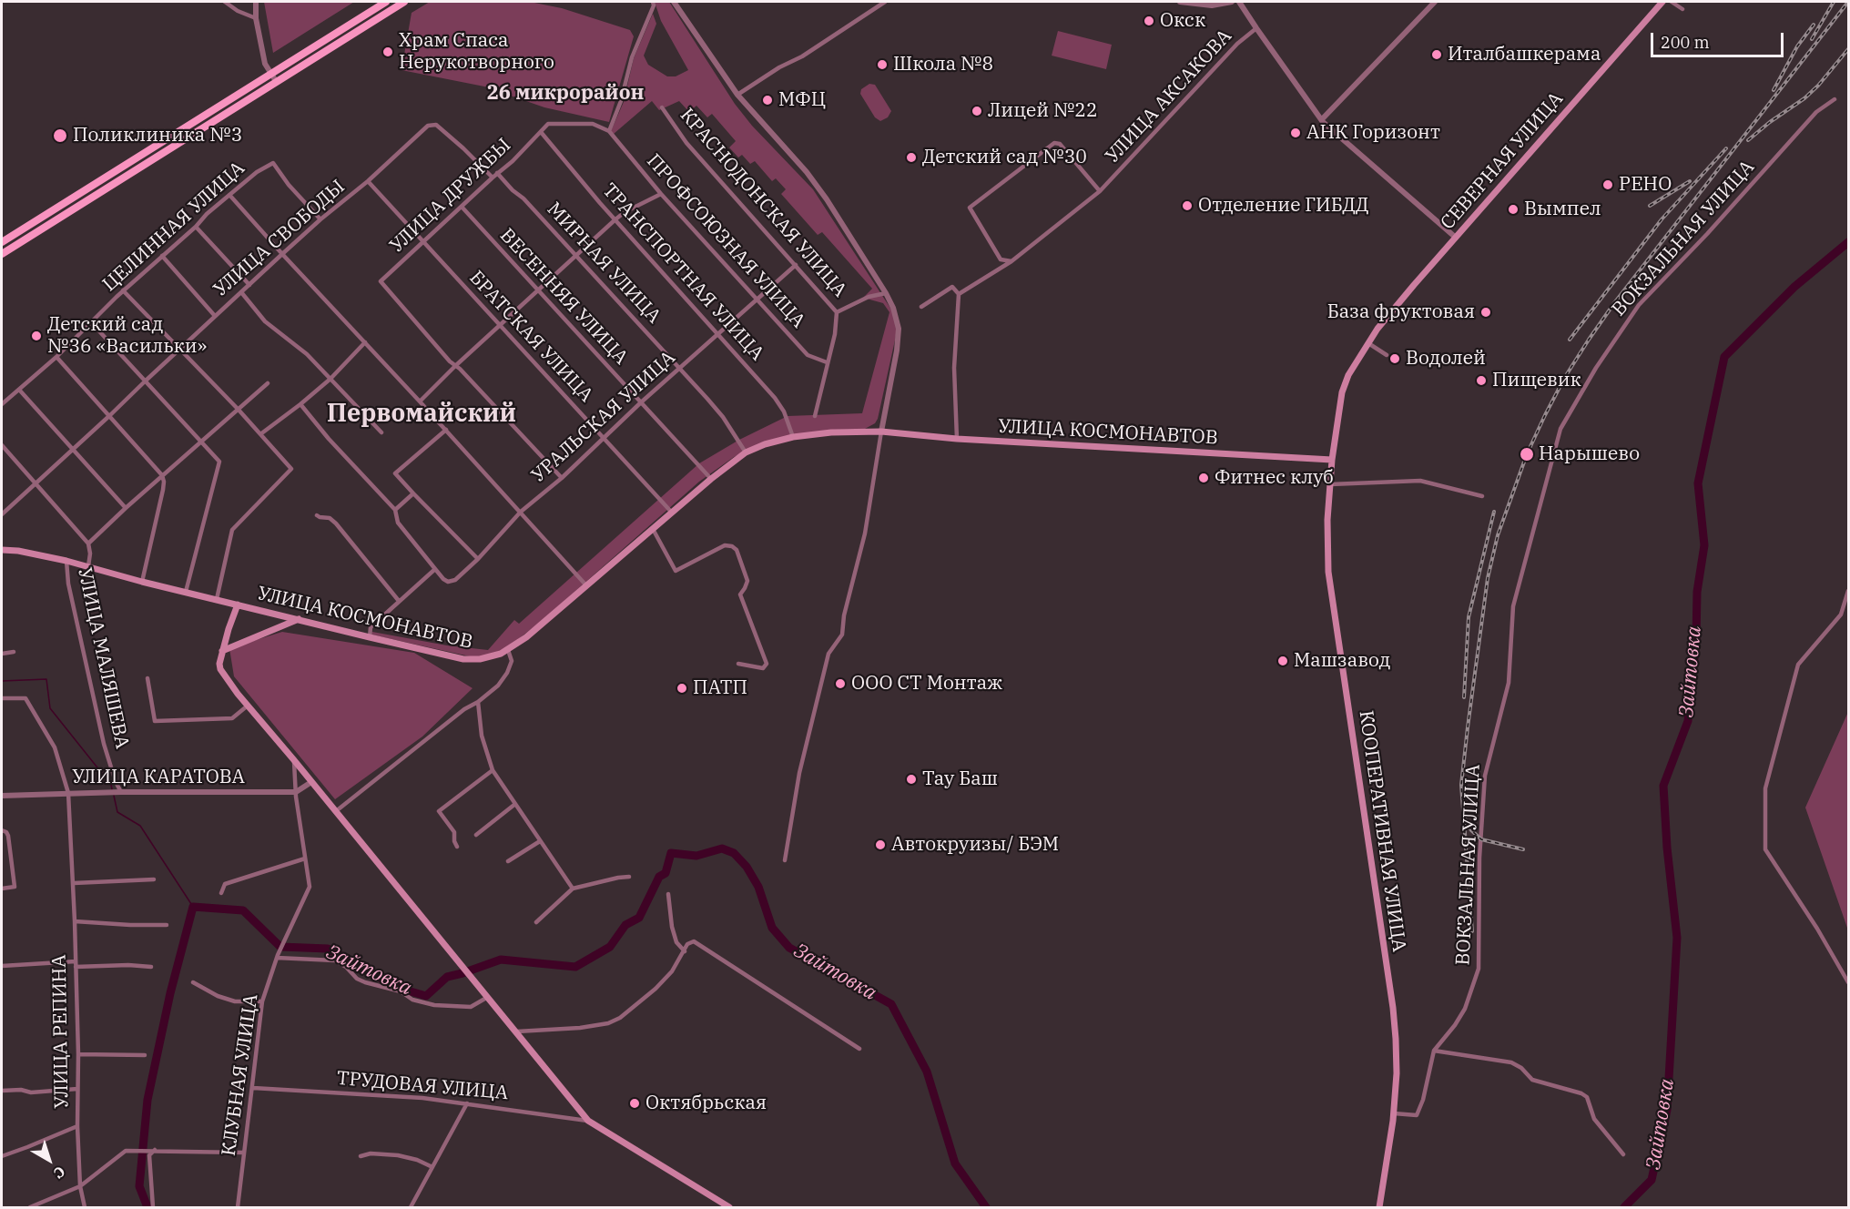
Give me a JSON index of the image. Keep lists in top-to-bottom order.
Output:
{
  "streets": {
    "main road": ["СЕВЕРНАЯ УЛИЦА", "УЛИЦА КОСМОНАВТОВ", "КООПЕРАТИВНАЯ УЛИЦА"],
    "street": [
      "УЛИЦА АКСАКОВА",
      "УЛИЦА ДРУЖБЫ",
      "КРАСНОДОНСКАЯ УЛИЦА",
      "ЦЕЛИННАЯ УЛИЦА",
      "УЛИЦА СВОБОДЫ",
      "ВОКЗАЛЬНАЯ УЛИЦА",
      "ПРОФСОЮЗНАЯ УЛИЦА",
      "МИРНАЯ УЛИЦА",
      "ТРАНСПОРТНАЯ УЛИЦА",
      "ВЕСЕННЯЯ УЛИЦА",
      "БРАТСКАЯ УЛИЦА",
      "УРАЛЬСКАЯ УЛИЦА",
      "УЛИЦА МАЛЯШЕВА",
      "УЛИЦА КАРАТОВА",
      "УЛИЦА РЕПИНА",
      "КЛУБНАЯ УЛИЦА",
      "ТРУДОВАЯ УЛИЦА"
    ]
  },
  "crossings": [
    ["СЕВЕРНАЯ УЛИЦА", "УЛИЦА КОСМОНАВТОВ"],
    ["СЕВЕРНАЯ УЛИЦА", "КООПЕРАТИВНАЯ УЛИЦА"],
    ["УЛИЦА ДРУЖБЫ", "УЛИЦА СВОБОДЫ"],
    ["УЛИЦА ДРУЖБЫ", "МИРНАЯ УЛИЦА"],
    ["УЛИЦА ДРУЖБЫ", "ТРАНСПОРТНАЯ УЛИЦА"],
    ["УЛИЦА ДРУЖБЫ", "ВЕСЕННЯЯ УЛИЦА"],
    ["УЛИЦА ДРУЖБЫ", "БРАТСКАЯ УЛИЦА"],
    ["КРАСНОДОНСКАЯ УЛИЦА", "ПРОФСОЮЗНАЯ УЛИЦА"],
    ["КРАСНОДОНСКАЯ УЛИЦА", "УРАЛЬСКАЯ УЛИЦА"],
    ["ЦЕЛИННАЯ УЛИЦА", "УЛИЦА СВОБОДЫ"],
    ["УЛИЦА СВОБОДЫ", "БРАТСКАЯ УЛИЦА"],
    ["ВОКЗАЛЬНАЯ УЛИЦА", "КООПЕРАТИВНАЯ УЛИЦА"],
    ["ПРОФСОЮЗНАЯ УЛИЦА", "УРАЛЬСКАЯ УЛИЦА"],
    ["МИРНАЯ УЛИЦА", "УРАЛЬСКАЯ УЛИЦА"],
    ["МИРНАЯ УЛИЦА", "УЛИЦА КОСМОНАВТОВ"],
    ["ТРАНСПОРТНАЯ УЛИЦА", "УРАЛЬСКАЯ УЛИЦА"],
    ["ТРАНСПОРТНАЯ УЛИЦА", "УЛИЦА КОСМОНАВТОВ"],
    ["ВЕСЕННЯЯ УЛИЦА", "УРАЛЬСКАЯ УЛИЦА"],
    ["ВЕСЕННЯЯ УЛИЦА", "УЛИЦА КОСМОНАВТОВ"],
    ["БРАТСКАЯ УЛИЦА", "УРАЛЬСКАЯ УЛИЦА"],
    ["БРАТСКАЯ УЛИЦА", "УЛИЦА КОСМОНАВТОВ"],
    ["УЛИЦА КОСМОНАВТОВ", "УЛИЦА МАЛЯШЕВА"],
    ["УЛИЦА КОСМОНАВТОВ", "КООПЕРАТИВНАЯ УЛИЦА"],
    ["УЛИЦА МАЛЯШЕВА", "УЛИЦА КАРАТОВА"],
    ["УЛИЦА КАРАТОВА", "УЛИЦА РЕПИНА"],
    ["УЛИЦА КАРАТОВА", "КЛУБНАЯ УЛИЦА"],
    ["КЛУБНАЯ УЛИЦА", "ТРУДОВАЯ УЛИЦА"]
  ],
  "districts": ["26 микрорайон", "Первомайский"],
  "water": ["Зайтовка"],
  "places": [
    "Окск",
    "Храм Спаса Нерукотворного",
    "Италбашкерама",
    "Школа №8",
    "МФЦ",
    "Лицей №22",
    "АНК Горизонт",
    "Поликлиника №3",
    "Детский сад №30",
    "РЕНО",
    "Отделение ГИБДД",
    "Вымпел",
    "База фруктовая",
    "Детский сад №36 «Васильки»",
    "Водолей",
    "Пищевик",
    "Нарышево",
    "Фитнес клуб",
    "Машзавод",
    "ООО СТ Монтаж",
    "ПАТП",
    "Тау Баш",
    "Автокруизы/ БЭМ",
    "Октябрьская"
  ],
  "scale_bar": "200 m",
  "north": "bottom right"
}
